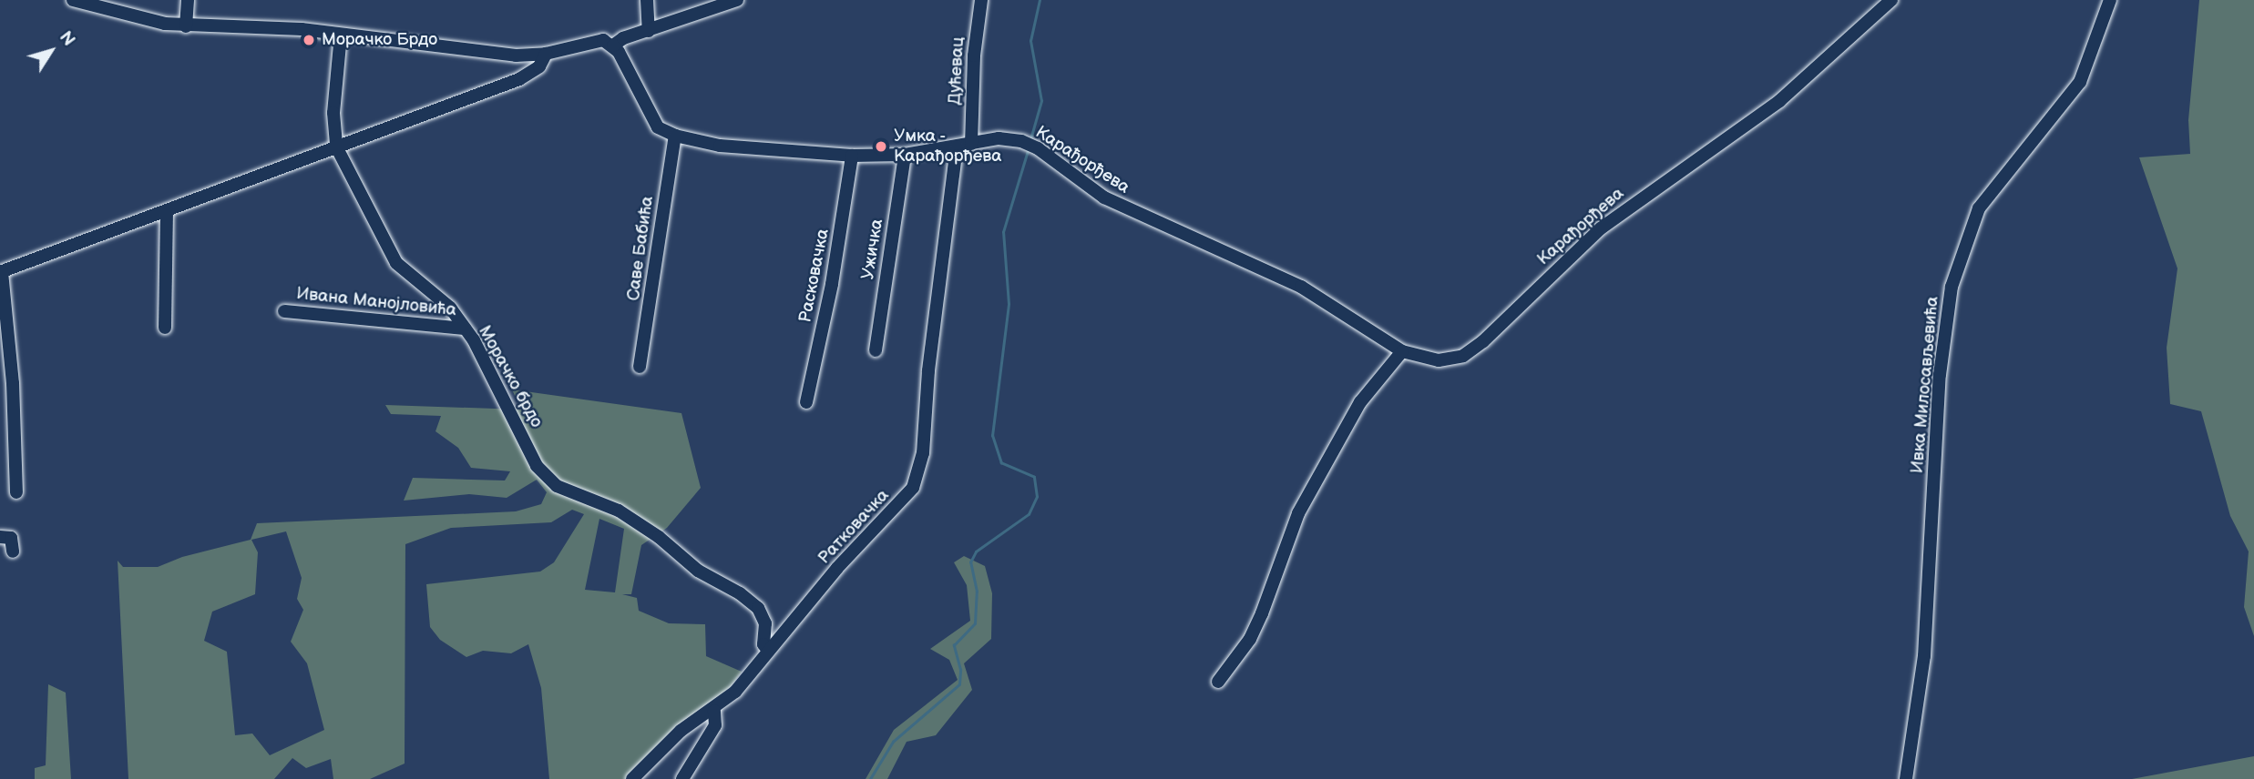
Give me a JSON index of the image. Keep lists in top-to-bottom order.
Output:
{
  "streets": {
    "street": [
      "Дућевац",
      "Карађорђева",
      "Саве Бабића",
      "Ужичка",
      "Расковачка",
      "Ивана Манојловића",
      "Морачко брдо",
      "Ивка Милосављевића",
      "Ратковачка"
    ]
  },
  "crossings": [
    ["Дућевац", "Карађорђева"],
    ["Карађорђева", "Саве Бабића"],
    ["Карађорђева", "Ужичка"],
    ["Карађорђева", "Расковачка"],
    ["Карађорђева", "Ратковачка"],
    ["Ивана Манојловића", "Морачко брдо"],
    ["Морачко брдо", "Ратковачка"]
  ],
  "places": ["Морачко Брдо", "Умка - Карађорђева"],
  "north": "top right"
}
